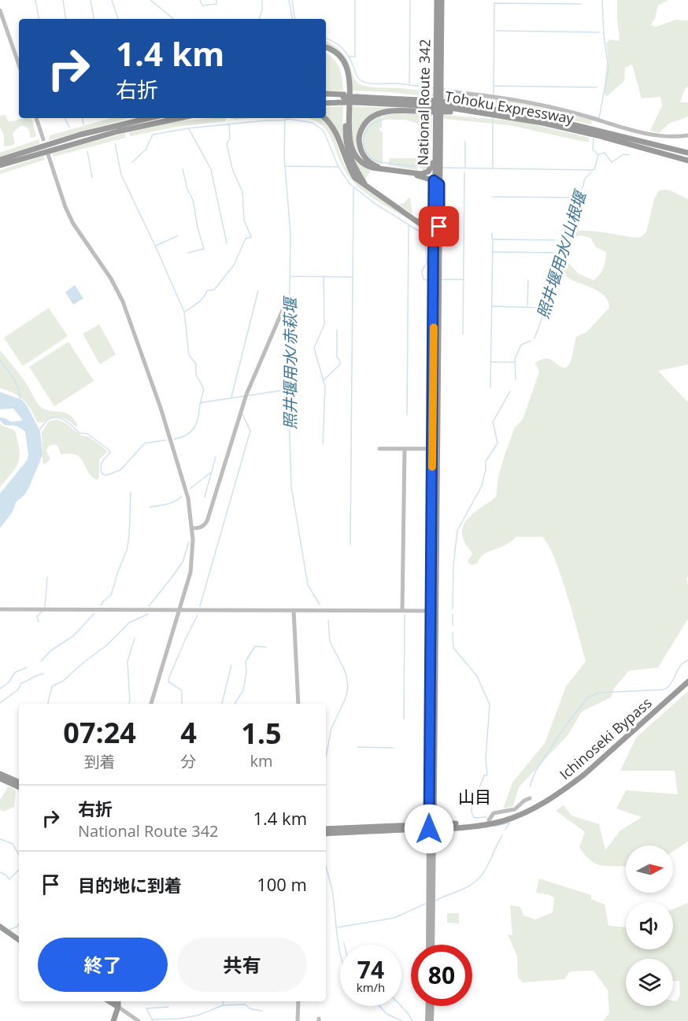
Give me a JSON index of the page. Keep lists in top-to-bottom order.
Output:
{
  "streets": {
    "highway": ["National Route 342", "Tohoku Expressway", "Ichinoseki Bypass"]
  },
  "crossings": [
    ["National Route 342", "Ichinoseki Bypass"]
  ],
  "districts": ["山目"],
  "water": ["照井堰用水/山根堰", "照井堰用水/赤萩堰"],
  "north": "right",
  "page": {
    "turn": ["1.4 km", "右折"],
    "eta": [
      "07:24",
      "到着",
      "4",
      "分",
      "1.5",
      "km"
    ],
    "list": [
      {
        "name": "右折",
        "note": "National Route 342",
        "value": "1.4 km"
      },
      {
        "name": "目的地に到着",
        "value": "100 m"
      }
    ],
    "buttons": ["終了", "共有"],
    "speed": "74 km/h",
    "limit": "80"
  }
}
